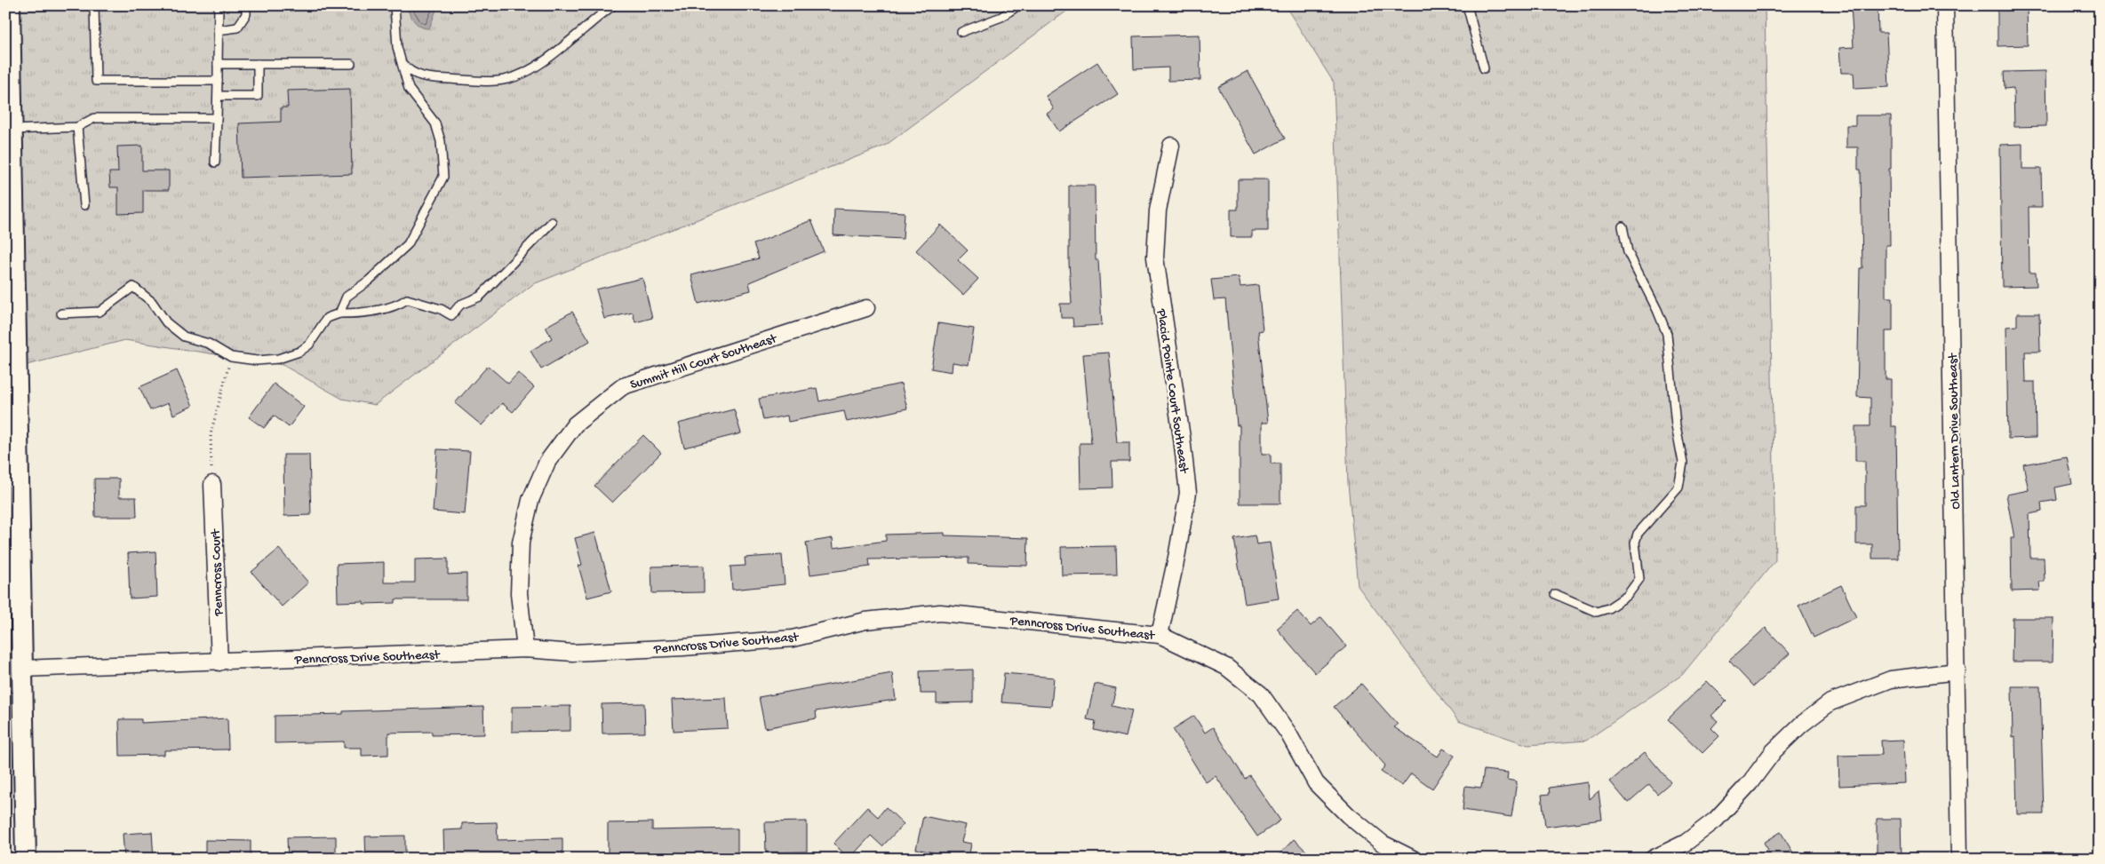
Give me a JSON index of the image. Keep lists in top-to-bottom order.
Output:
{
  "streets": {
    "street": [
      "Summit Hill Court Southeast",
      "Placid Pointe Court Southeast",
      "Old Lantern Drive Southeast",
      "Penncross Court",
      "Penncross Drive Southeast"
    ]
  },
  "crossings": [
    ["Summit Hill Court Southeast", "Penncross Drive Southeast"],
    ["Placid Pointe Court Southeast", "Penncross Drive Southeast"],
    ["Penncross Court", "Penncross Drive Southeast"]
  ]
}
